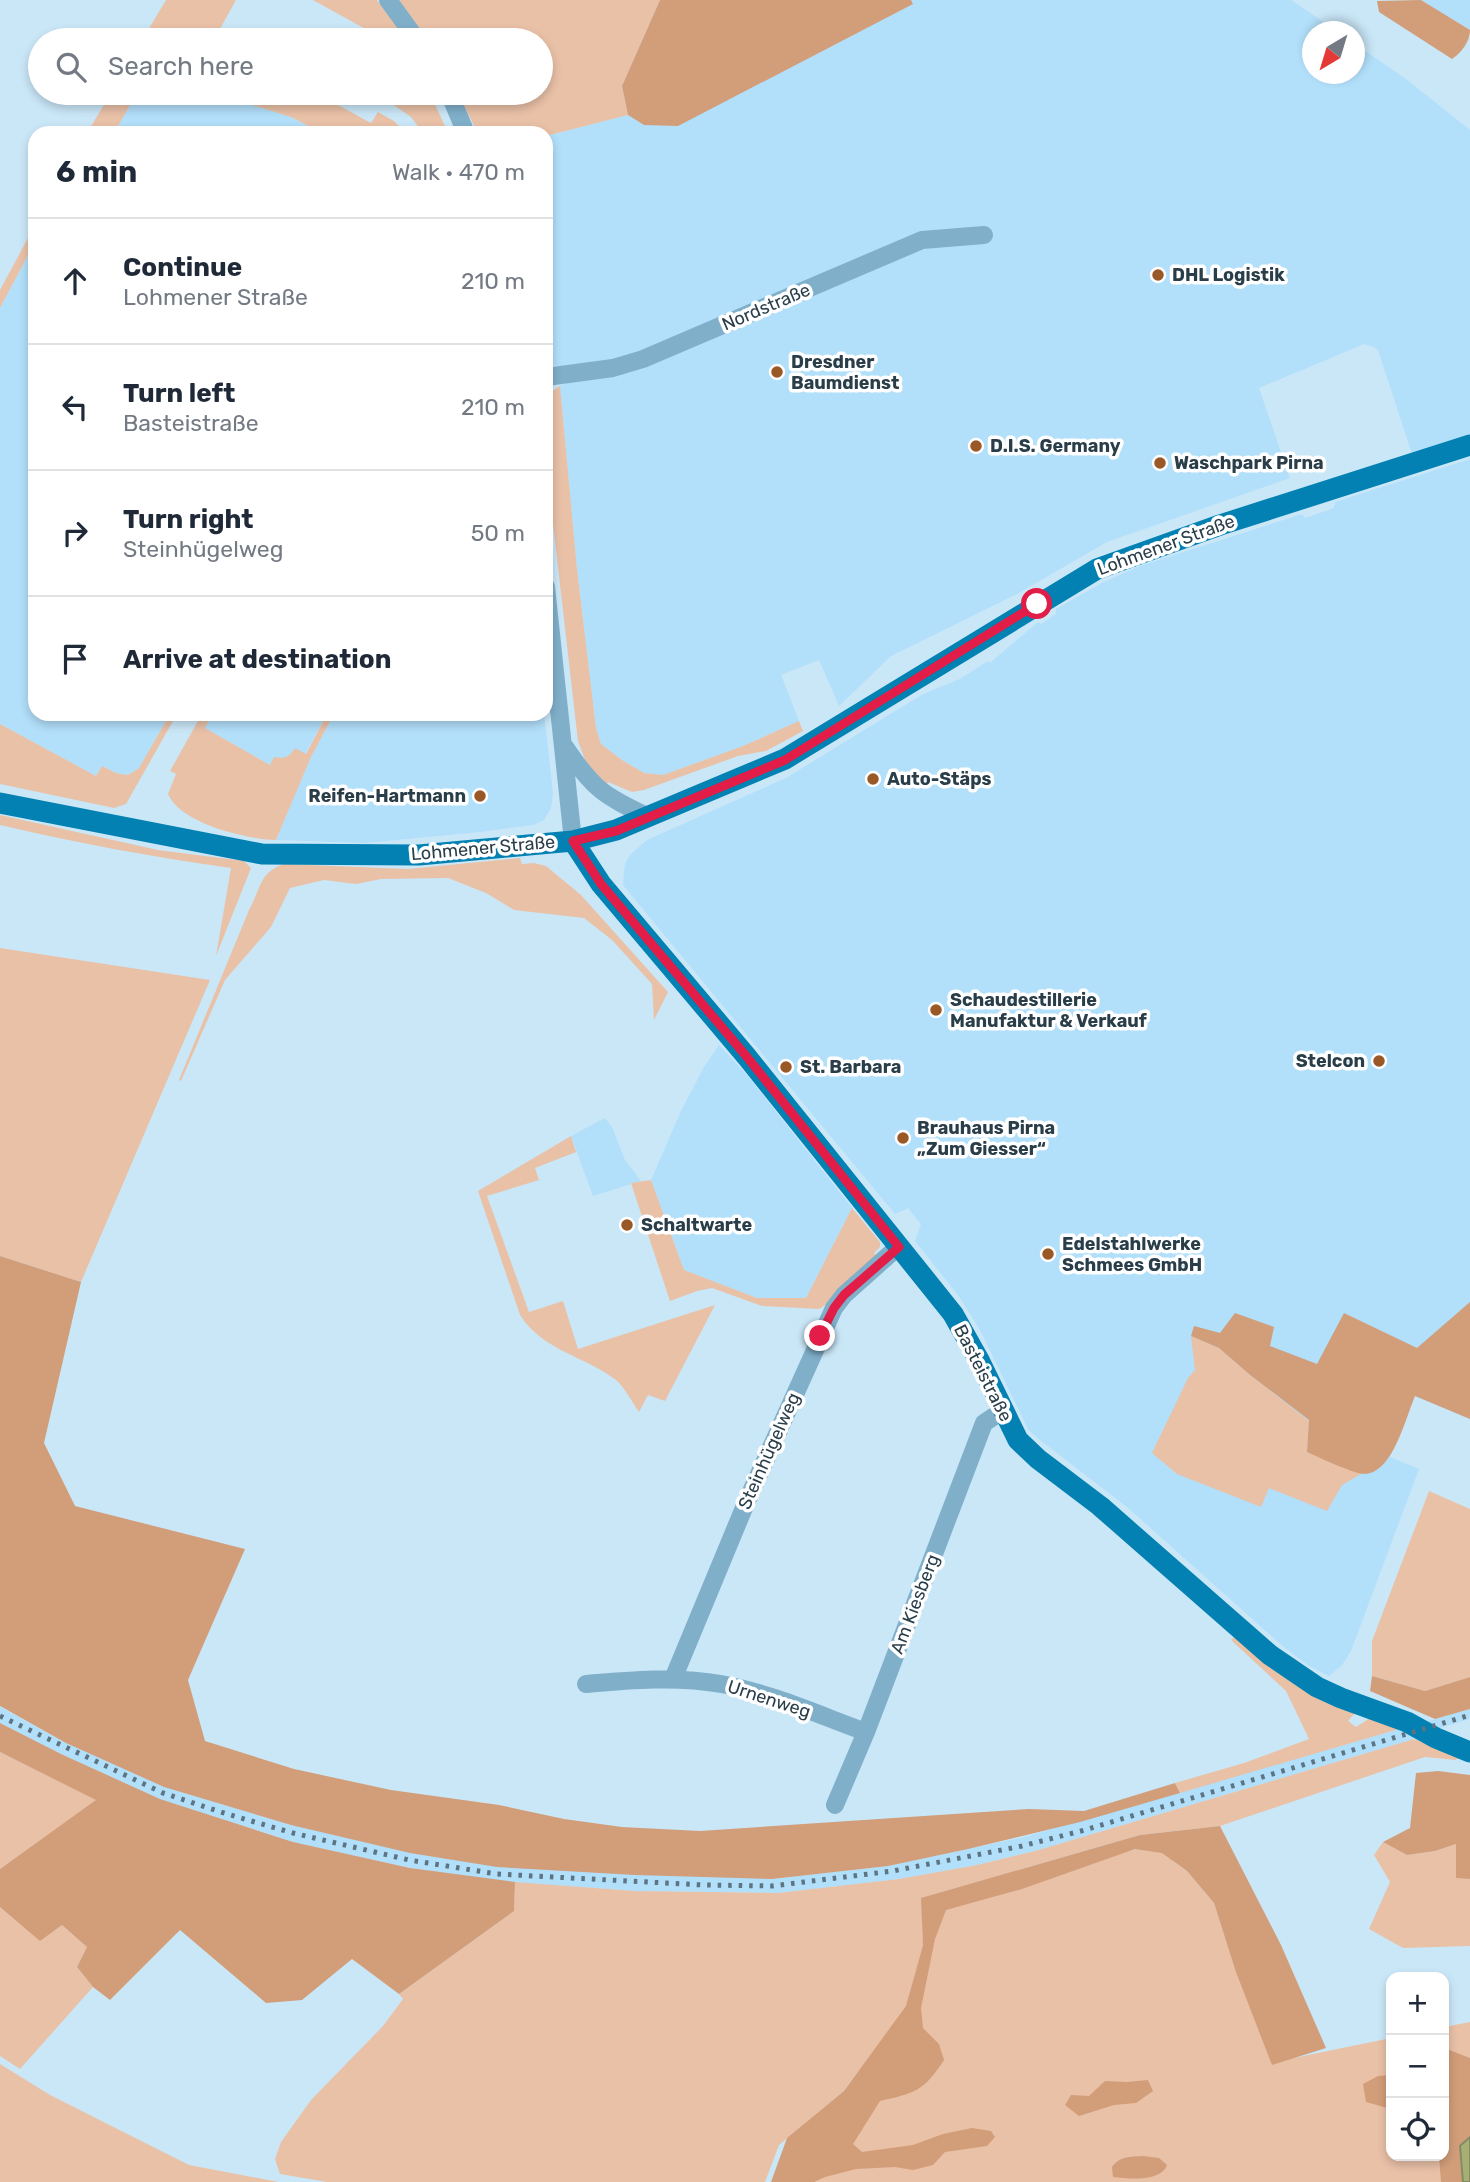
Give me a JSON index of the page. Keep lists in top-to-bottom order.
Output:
{
  "streets": {
    "main road": ["Lohmener Straße", "Basteistraße"],
    "street": [
      "Nordstraße",
      "Steinhügelweg",
      "Am Kiesberg",
      "Urnenweg"
    ]
  },
  "crossings": [
    ["Lohmener Straße", "Basteistraße"],
    ["Basteistraße", "Steinhügelweg"],
    ["Basteistraße", "Am Kiesberg"],
    ["Steinhügelweg", "Urnenweg"],
    ["Am Kiesberg", "Urnenweg"]
  ],
  "places": [
    "DHL Logistik",
    "Dresdner Baumdienst",
    "D.I.S. Germany",
    "Waschpark Pirna",
    "Auto-Stäps",
    "Reifen-Hartmann",
    "Schaudestillerie Manufaktur & Verkauf",
    "Stelcon",
    "St. Barbara",
    "Brauhaus Pirna „Zum Giesser“",
    "Schaltwarte",
    "Edelstahlwerke Schmees GmbH"
  ],
  "north": "bottom left",
  "page": {
    "search": "Search here",
    "heading": ["6 min", "Walk · 470 m"],
    "list": [
      ["Continue", "Lohmener Straße", "210 m"],
      ["Turn left", "Basteistraße", "210 m"],
      ["Turn right", "Steinhügelweg", "50 m"],
      "Arrive at destination"
    ],
    "map_buttons": ["+", "−"]
  }
}
